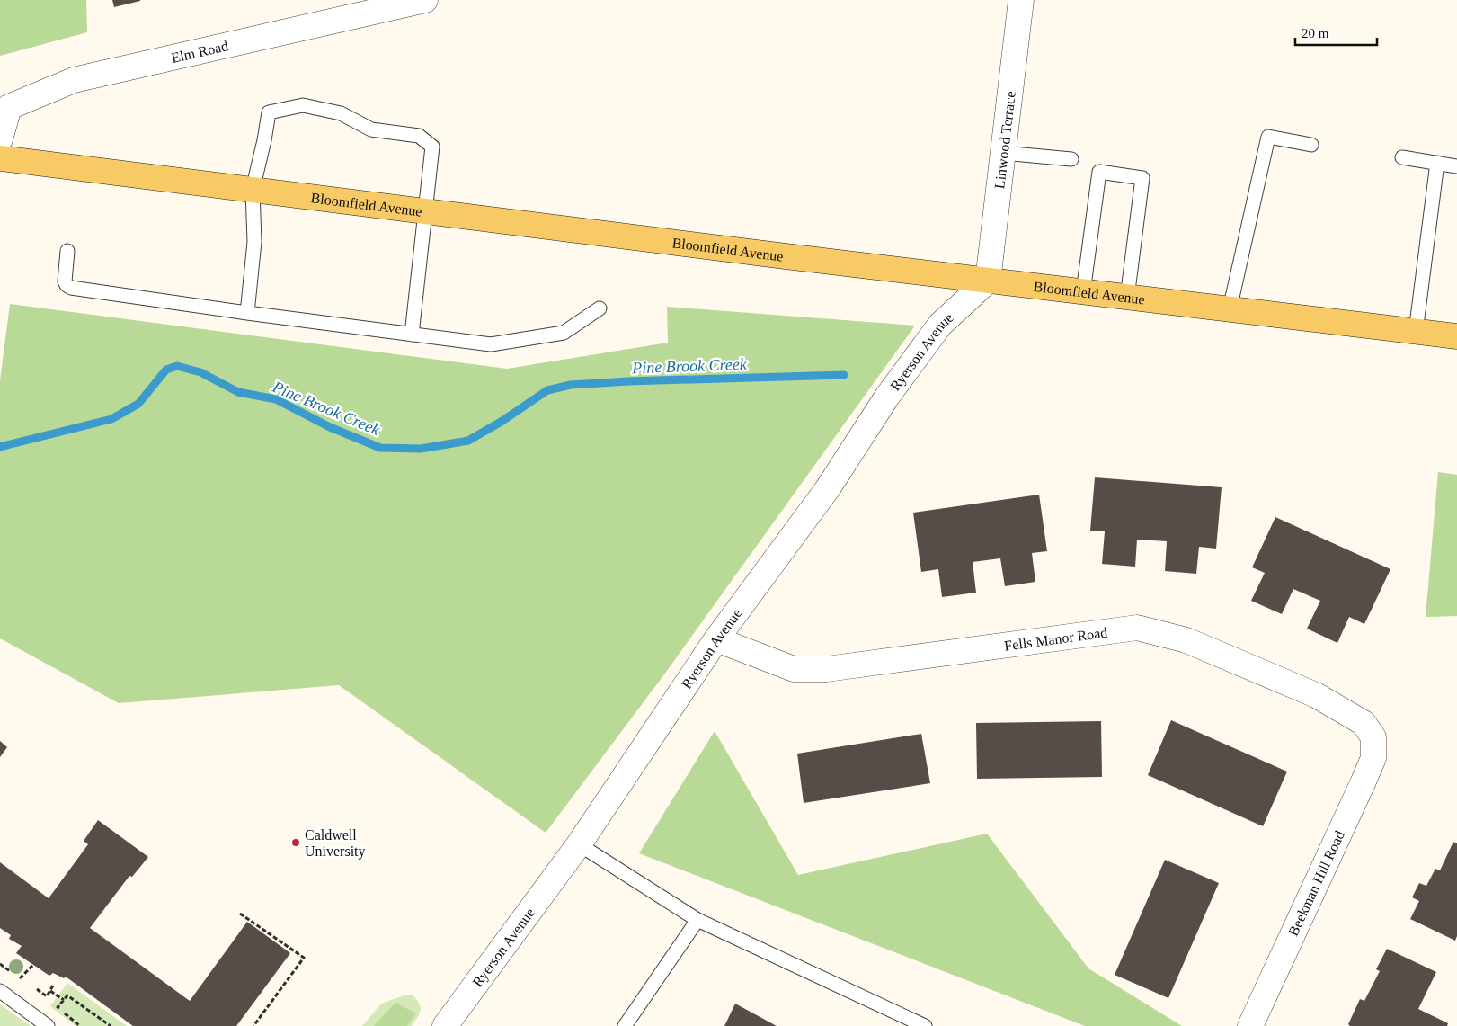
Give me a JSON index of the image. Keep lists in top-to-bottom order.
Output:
{
  "streets": {
    "main road": ["Bloomfield Avenue"],
    "street": [
      "Elm Road",
      "Linwood Terrace",
      "Ryerson Avenue",
      "Fells Manor Road",
      "Beekman Hill Road"
    ]
  },
  "crossings": [
    ["Linwood Terrace", "Bloomfield Avenue"],
    ["Linwood Terrace", "Ryerson Avenue"],
    ["Bloomfield Avenue", "Ryerson Avenue"],
    ["Ryerson Avenue", "Fells Manor Road"],
    ["Fells Manor Road", "Beekman Hill Road"]
  ],
  "water": ["Pine Brook Creek"],
  "places": ["Caldwell University"],
  "scale_bar": "20 m"
}
